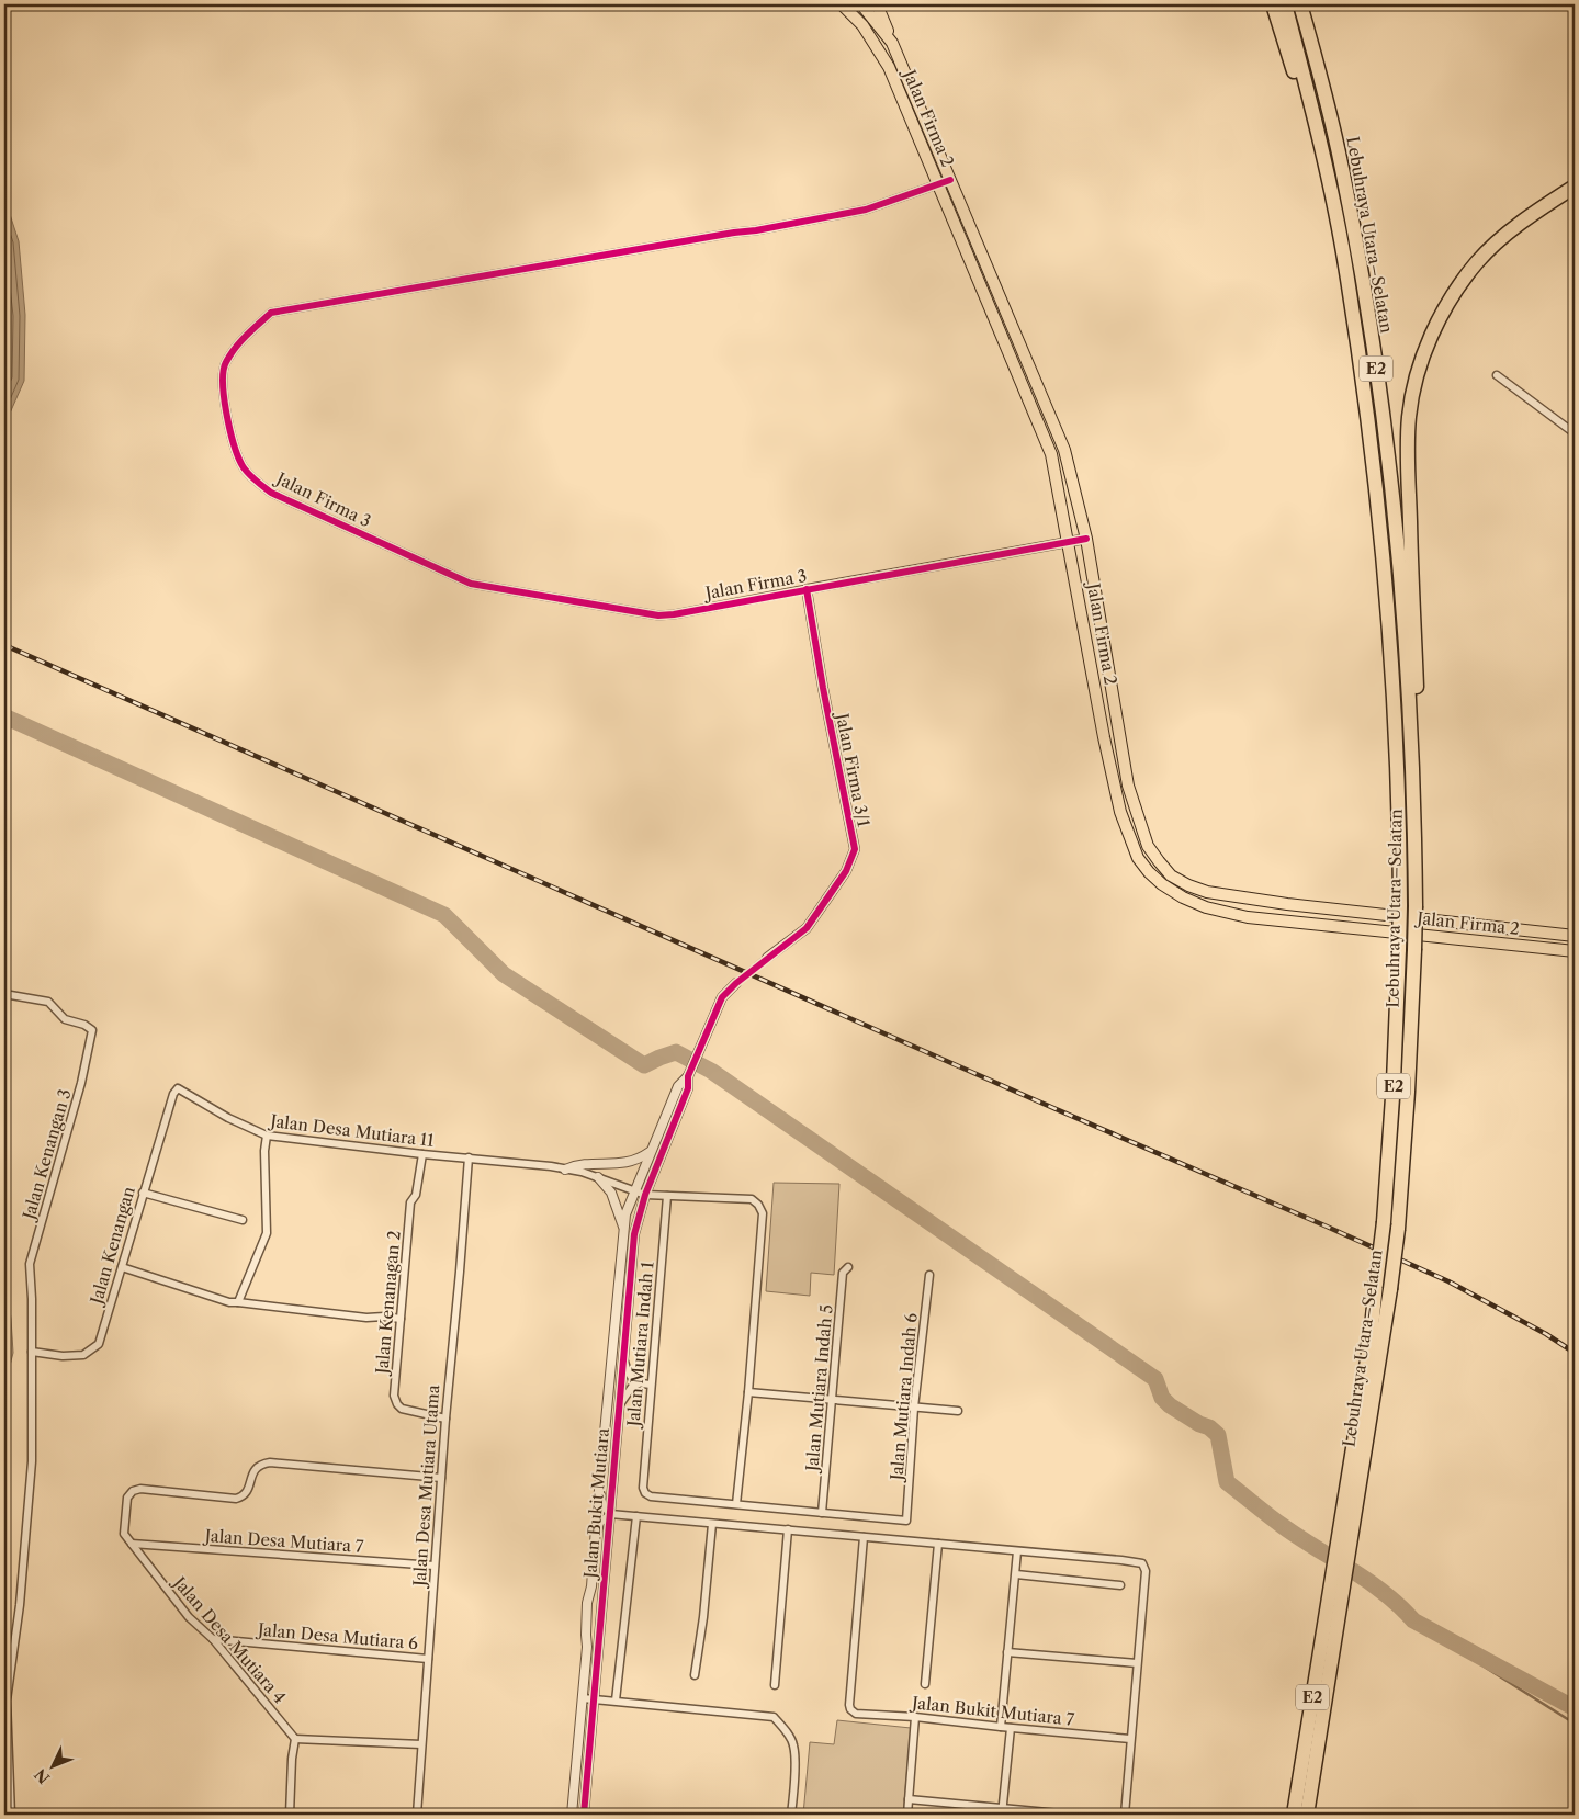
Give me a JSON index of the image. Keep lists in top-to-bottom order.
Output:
{
  "streets": {
    "highway": ["Lebuhraya Utara–Selatan", "E2"],
    "main road": ["Jalan Firma 2"],
    "street": [
      "Jalan Firma 3",
      "Jalan Firma 3/1",
      "Jalan Desa Mutiara 11",
      "Jalan Kenangan 3",
      "Jalan Kenangan",
      "Jalan Kenanagan 2",
      "Jalan Mutiara Indah 1",
      "Jalan Mutiara Indah 5",
      "Jalan Mutiara Indah 6",
      "Jalan Desa Mutiara Utama",
      "Jalan Bukit Mutiara",
      "Jalan Desa Mutiara 7",
      "Jalan Desa Mutiara 6",
      "Jalan Desa Mutiara 4",
      "Jalan Bukit Mutiara 7"
    ]
  },
  "crossings": [
    ["Jalan Firma 2", "Jalan Firma 3"],
    ["Jalan Firma 3", "Jalan Firma 3/1"],
    ["Jalan Desa Mutiara 11", "Jalan Kenangan"],
    ["Jalan Desa Mutiara 11", "Jalan Kenanagan 2"],
    ["Jalan Desa Mutiara 11", "Jalan Desa Mutiara Utama"],
    ["Jalan Desa Mutiara 11", "Jalan Bukit Mutiara"],
    ["Jalan Kenangan 3", "Jalan Kenangan"],
    ["Jalan Kenanagan 2", "Jalan Desa Mutiara Utama"],
    ["Jalan Mutiara Indah 5", "Jalan Mutiara Indah 6"],
    ["Jalan Desa Mutiara Utama", "Jalan Desa Mutiara 7"],
    ["Jalan Desa Mutiara Utama", "Jalan Desa Mutiara 6"],
    ["Jalan Desa Mutiara Utama", "Jalan Desa Mutiara 4"],
    ["Jalan Desa Mutiara 7", "Jalan Desa Mutiara 4"],
    ["Jalan Desa Mutiara 6", "Jalan Desa Mutiara 4"]
  ],
  "north": "bottom left"
}
